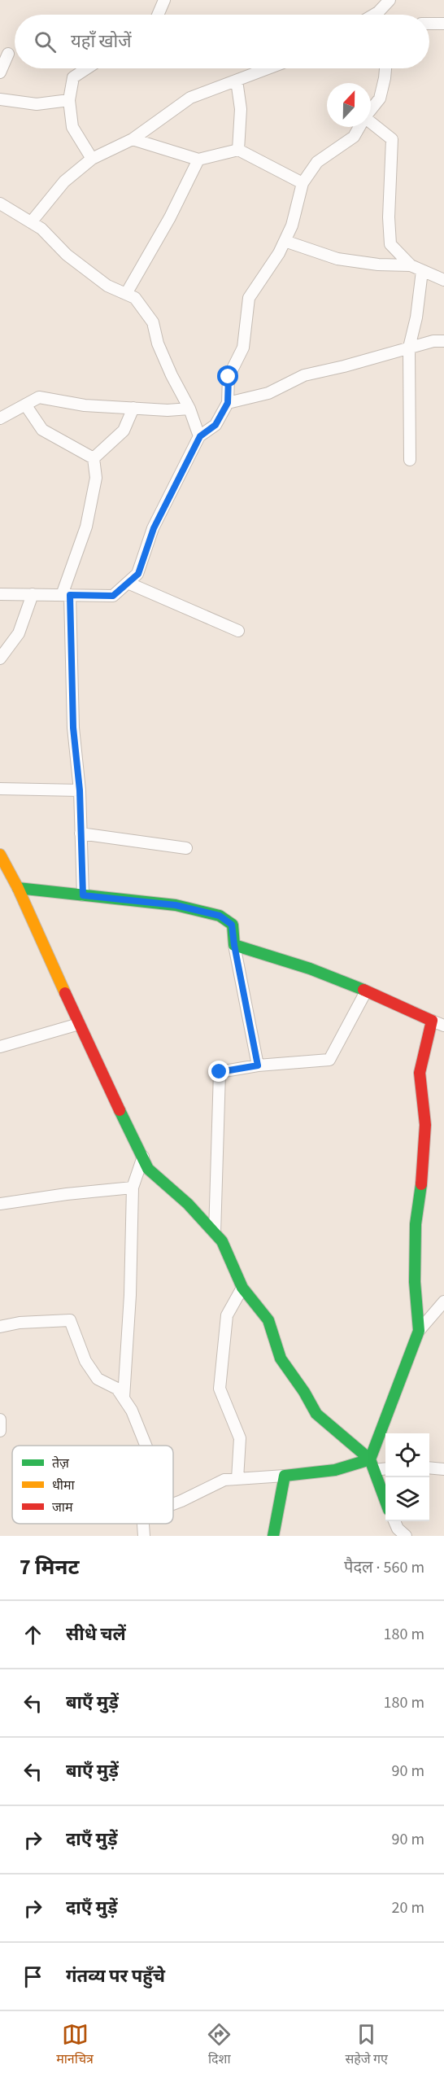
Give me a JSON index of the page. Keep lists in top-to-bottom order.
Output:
{
  "legend": ["तेज़", "धीमा", "जाम"],
  "north": "top",
  "page": {
    "search": "यहाँ खोजें",
    "heading": ["7 मिनट", "पैदल · 560 m"],
    "list": [
      ["सीधे चलें", "180 m"],
      ["बाएँ मुड़ें", "180 m"],
      ["बाएँ मुड़ें", "90 m"],
      ["दाएँ मुड़ें", "90 m"],
      ["दाएँ मुड़ें", "20 m"],
      "गंतव्य पर पहुँचे"
    ],
    "nav": ["मानचित्र", "दिशा", "सहेजे गए"]
  }
}
